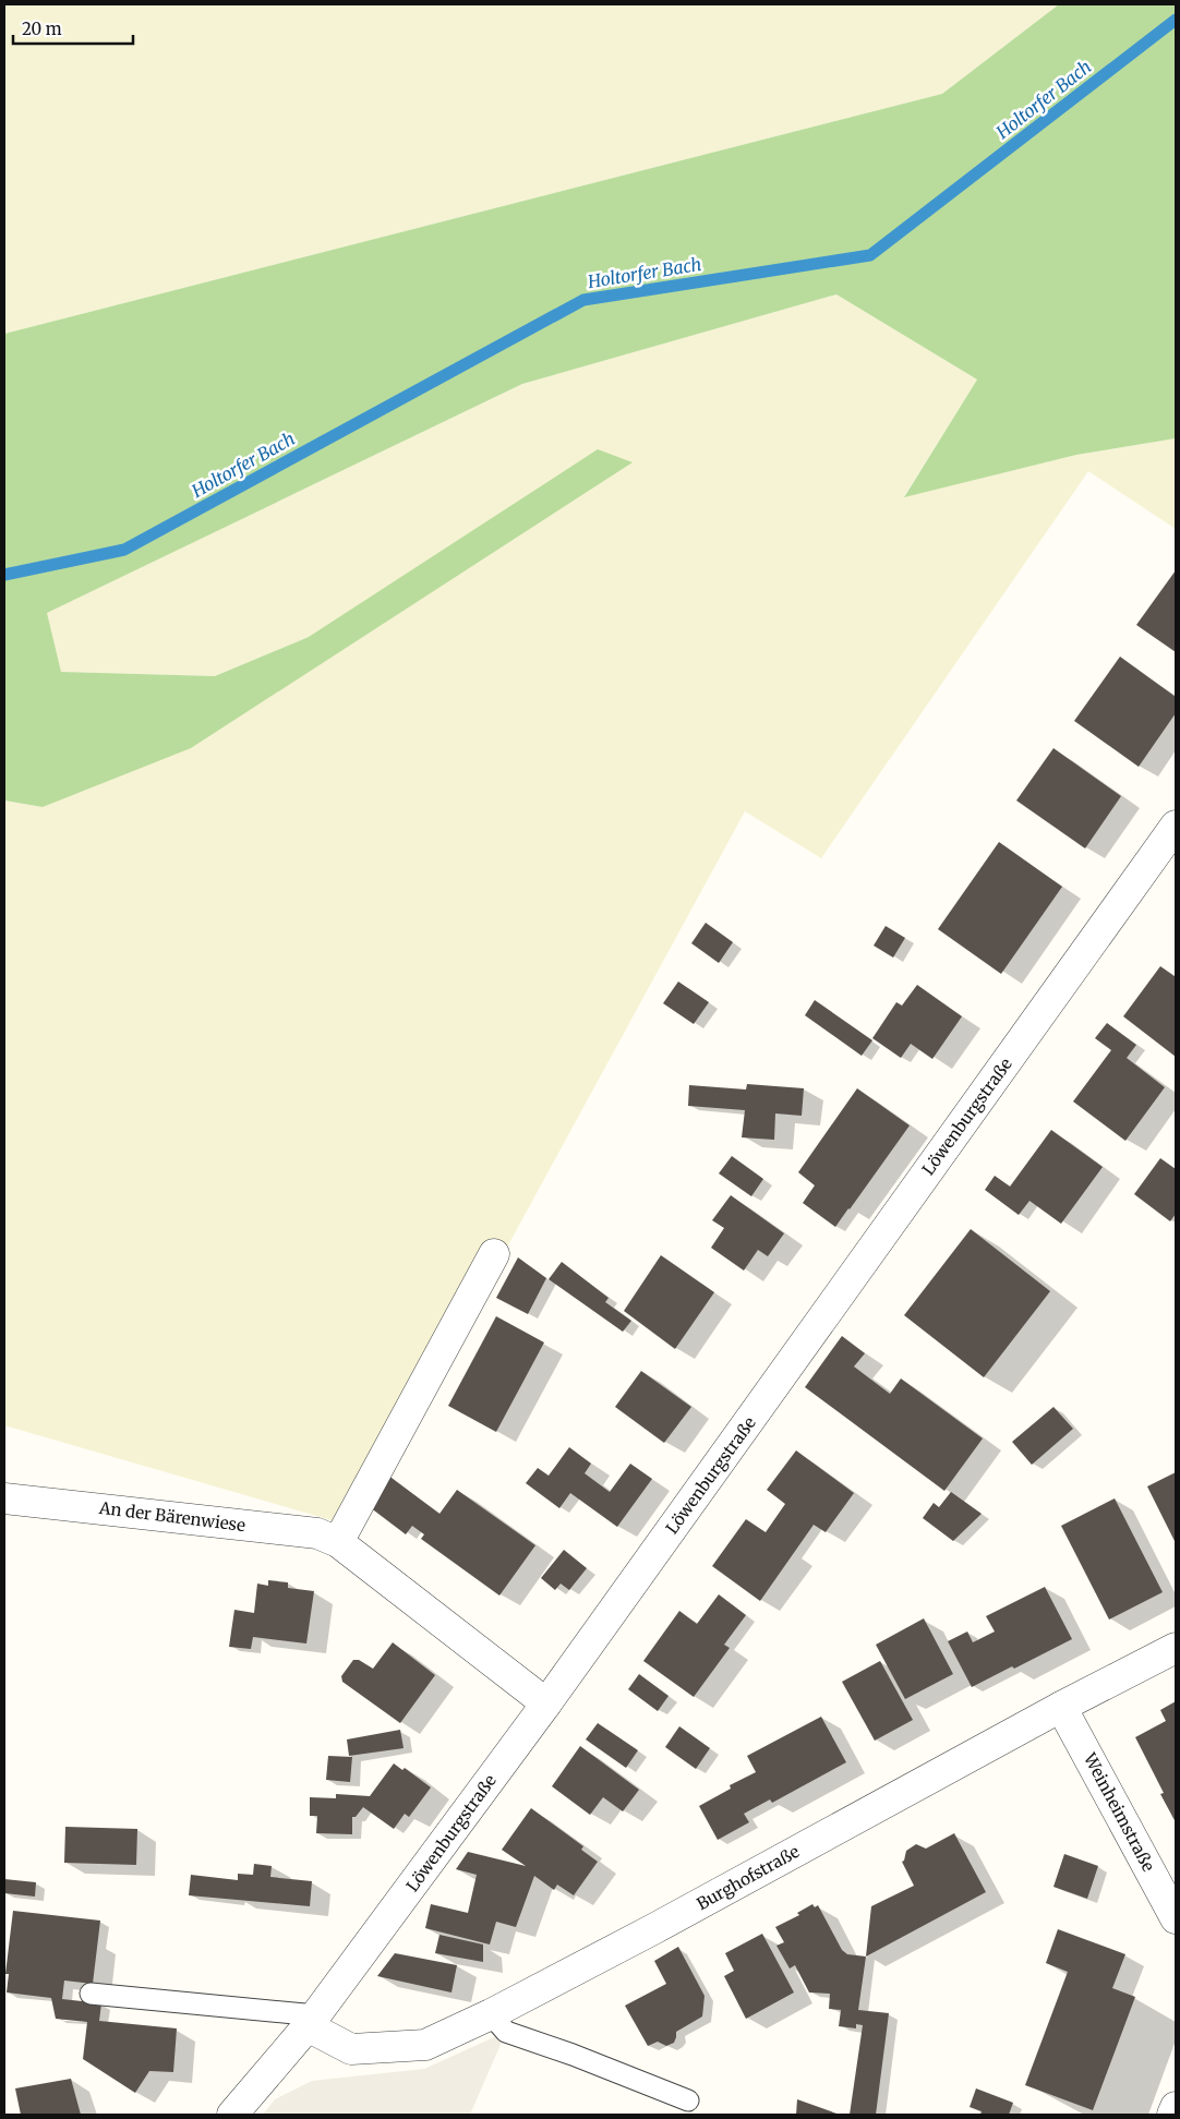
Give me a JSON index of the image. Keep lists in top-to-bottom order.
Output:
{
  "streets": {
    "street": [
      "Löwenburgstraße",
      "An der Bärenwiese",
      "Weinheimstraße",
      "Burghofstraße"
    ]
  },
  "crossings": [
    ["Löwenburgstraße", "An der Bärenwiese"],
    ["Löwenburgstraße", "Burghofstraße"],
    ["Weinheimstraße", "Burghofstraße"]
  ],
  "water": ["Holtorfer Bach"],
  "scale_bar": "20 m"
}
